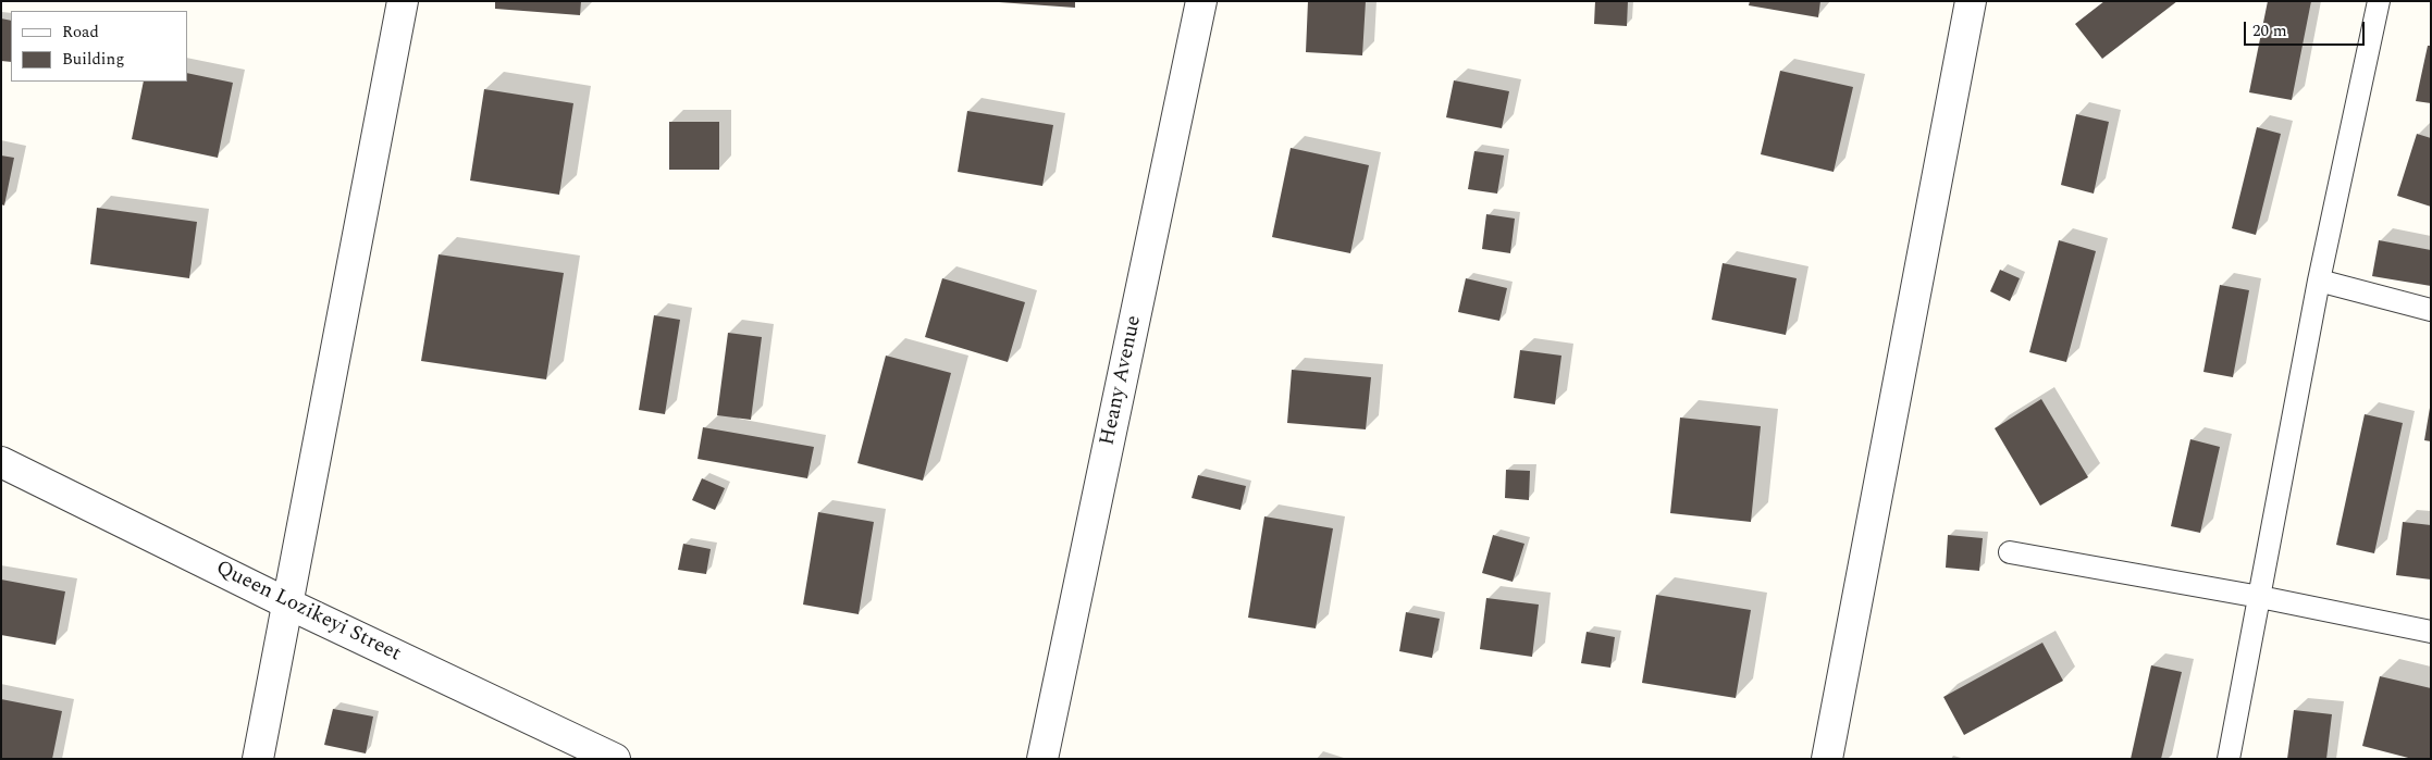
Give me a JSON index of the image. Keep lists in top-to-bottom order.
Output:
{
  "streets": {
    "street": ["Heany Avenue", "Queen Lozikeyi Street"]
  },
  "legend": ["Road", "Building"],
  "scale_bar": "20 m"
}
